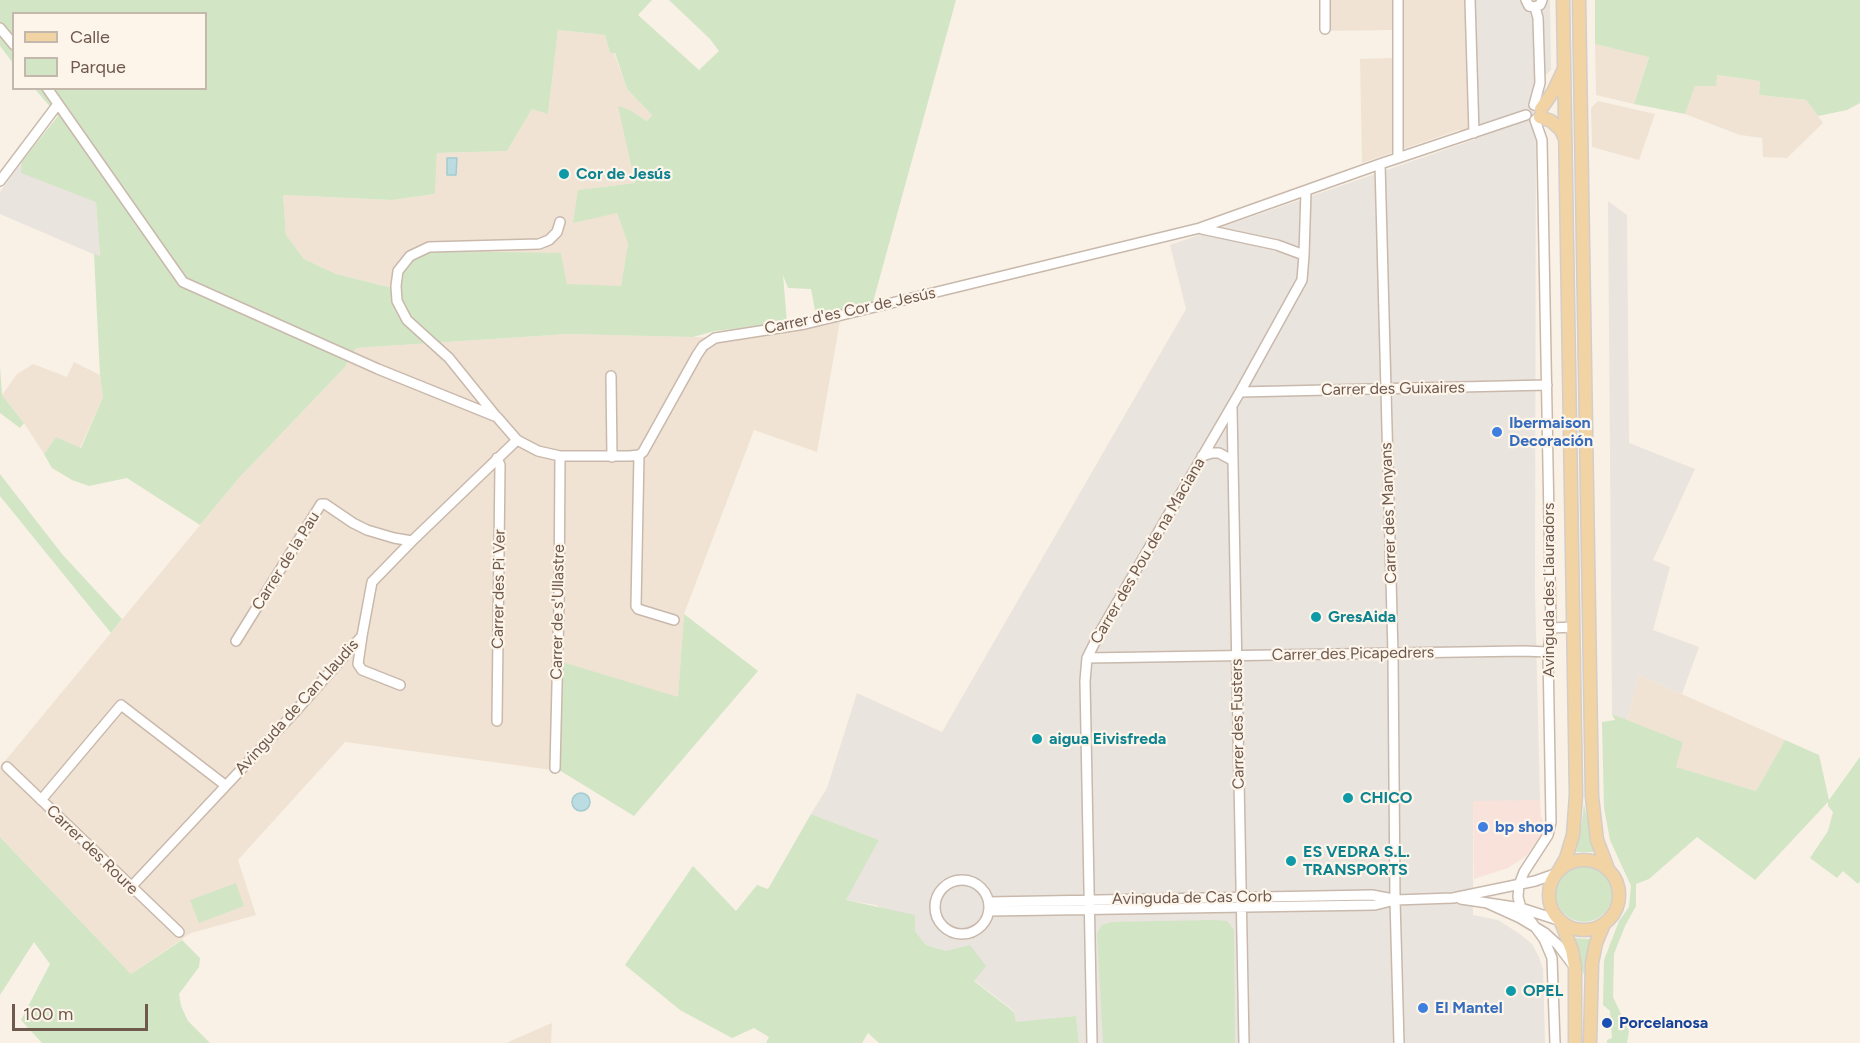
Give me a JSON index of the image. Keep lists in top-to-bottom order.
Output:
{
  "streets": {
    "street": [
      "Carrer d'es Cor de Jesús",
      "Carrer des Guixaires",
      "Carrer des Manyans",
      "Carrer des Pou de na Maciana",
      "Carrer de la Pau",
      "Carrer des Pi Ver",
      "Avinguda des Llauradors",
      "Carrer de s'Ullastre",
      "Carrer des Picapedrers",
      "Avinguda de Can Llaudis",
      "Carrer des Fusters",
      "Carrer des Roure",
      "Avinguda de Cas Corb"
    ]
  },
  "crossings": [
    ["Carrer d'es Cor de Jesús", "Carrer des Manyans"],
    ["Carrer d'es Cor de Jesús", "Carrer des Pou de na Maciana"],
    ["Carrer des Guixaires", "Carrer des Manyans"],
    ["Carrer des Guixaires", "Carrer des Pou de na Maciana"],
    ["Carrer des Guixaires", "Avinguda des Llauradors"],
    ["Carrer des Manyans", "Carrer des Picapedrers"],
    ["Carrer des Manyans", "Avinguda de Cas Corb"],
    ["Carrer des Pou de na Maciana", "Carrer des Picapedrers"],
    ["Carrer des Pou de na Maciana", "Carrer des Fusters"],
    ["Carrer des Pou de na Maciana", "Avinguda de Cas Corb"],
    ["Carrer de la Pau", "Avinguda de Can Llaudis"],
    ["Carrer des Pi Ver", "Avinguda de Can Llaudis"],
    ["Avinguda des Llauradors", "Carrer des Picapedrers"],
    ["Carrer des Picapedrers", "Carrer des Fusters"],
    ["Avinguda de Can Llaudis", "Carrer des Roure"],
    ["Carrer des Fusters", "Avinguda de Cas Corb"]
  ],
  "places": [
    "Cor de Jesús",
    "Ibermaison Decoración",
    "GresAida",
    "aigua Eivisfreda",
    "CHICO",
    "bp shop",
    "ES VEDRA S.L. TRANSPORTS",
    "OPEL",
    "El Mantel",
    "Porcelanosa"
  ],
  "legend": ["Calle", "Parque"],
  "scale_bar": "100 m"
}
